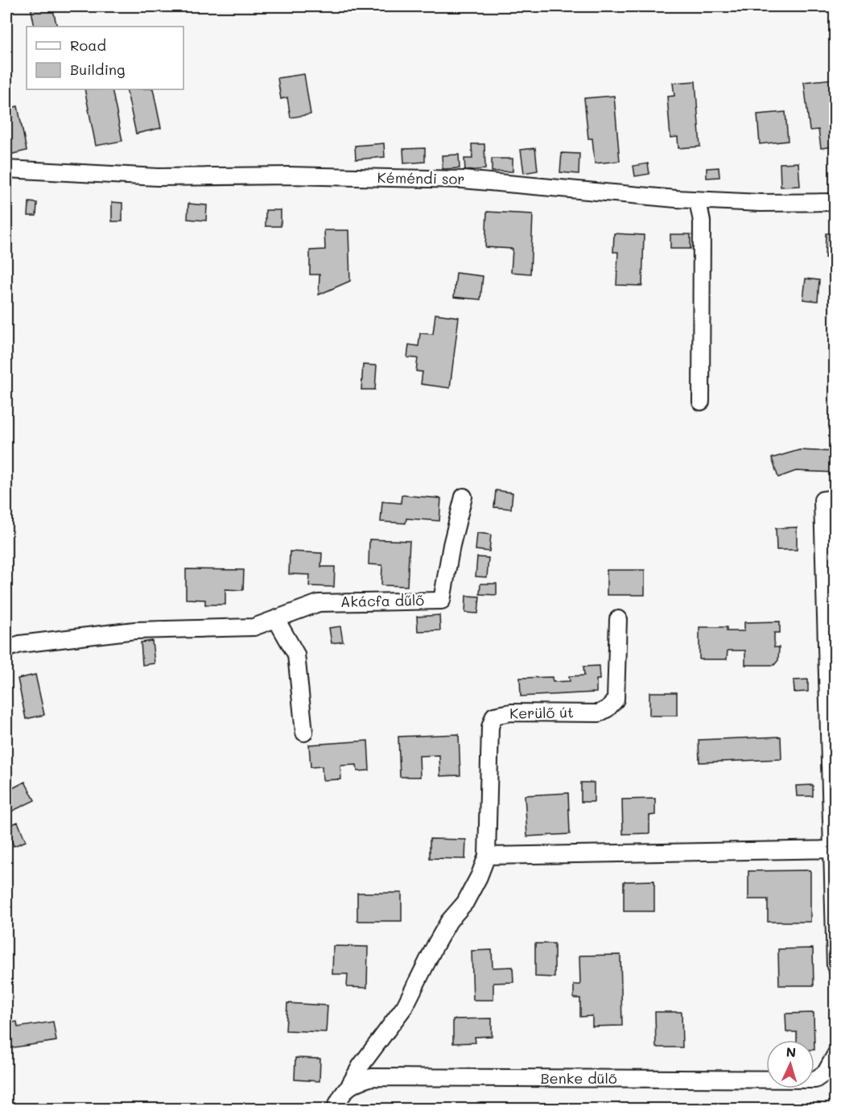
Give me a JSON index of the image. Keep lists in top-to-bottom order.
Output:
{
  "streets": {
    "street": [
      "Kéméndi sor",
      "Akácfa dűlő",
      "Kerülő út",
      "Benke dűlő"
    ]
  },
  "crossings": [
    ["Kerülő út", "Benke dűlő"]
  ],
  "legend": ["Road", "Building"],
  "north": "top"
}
